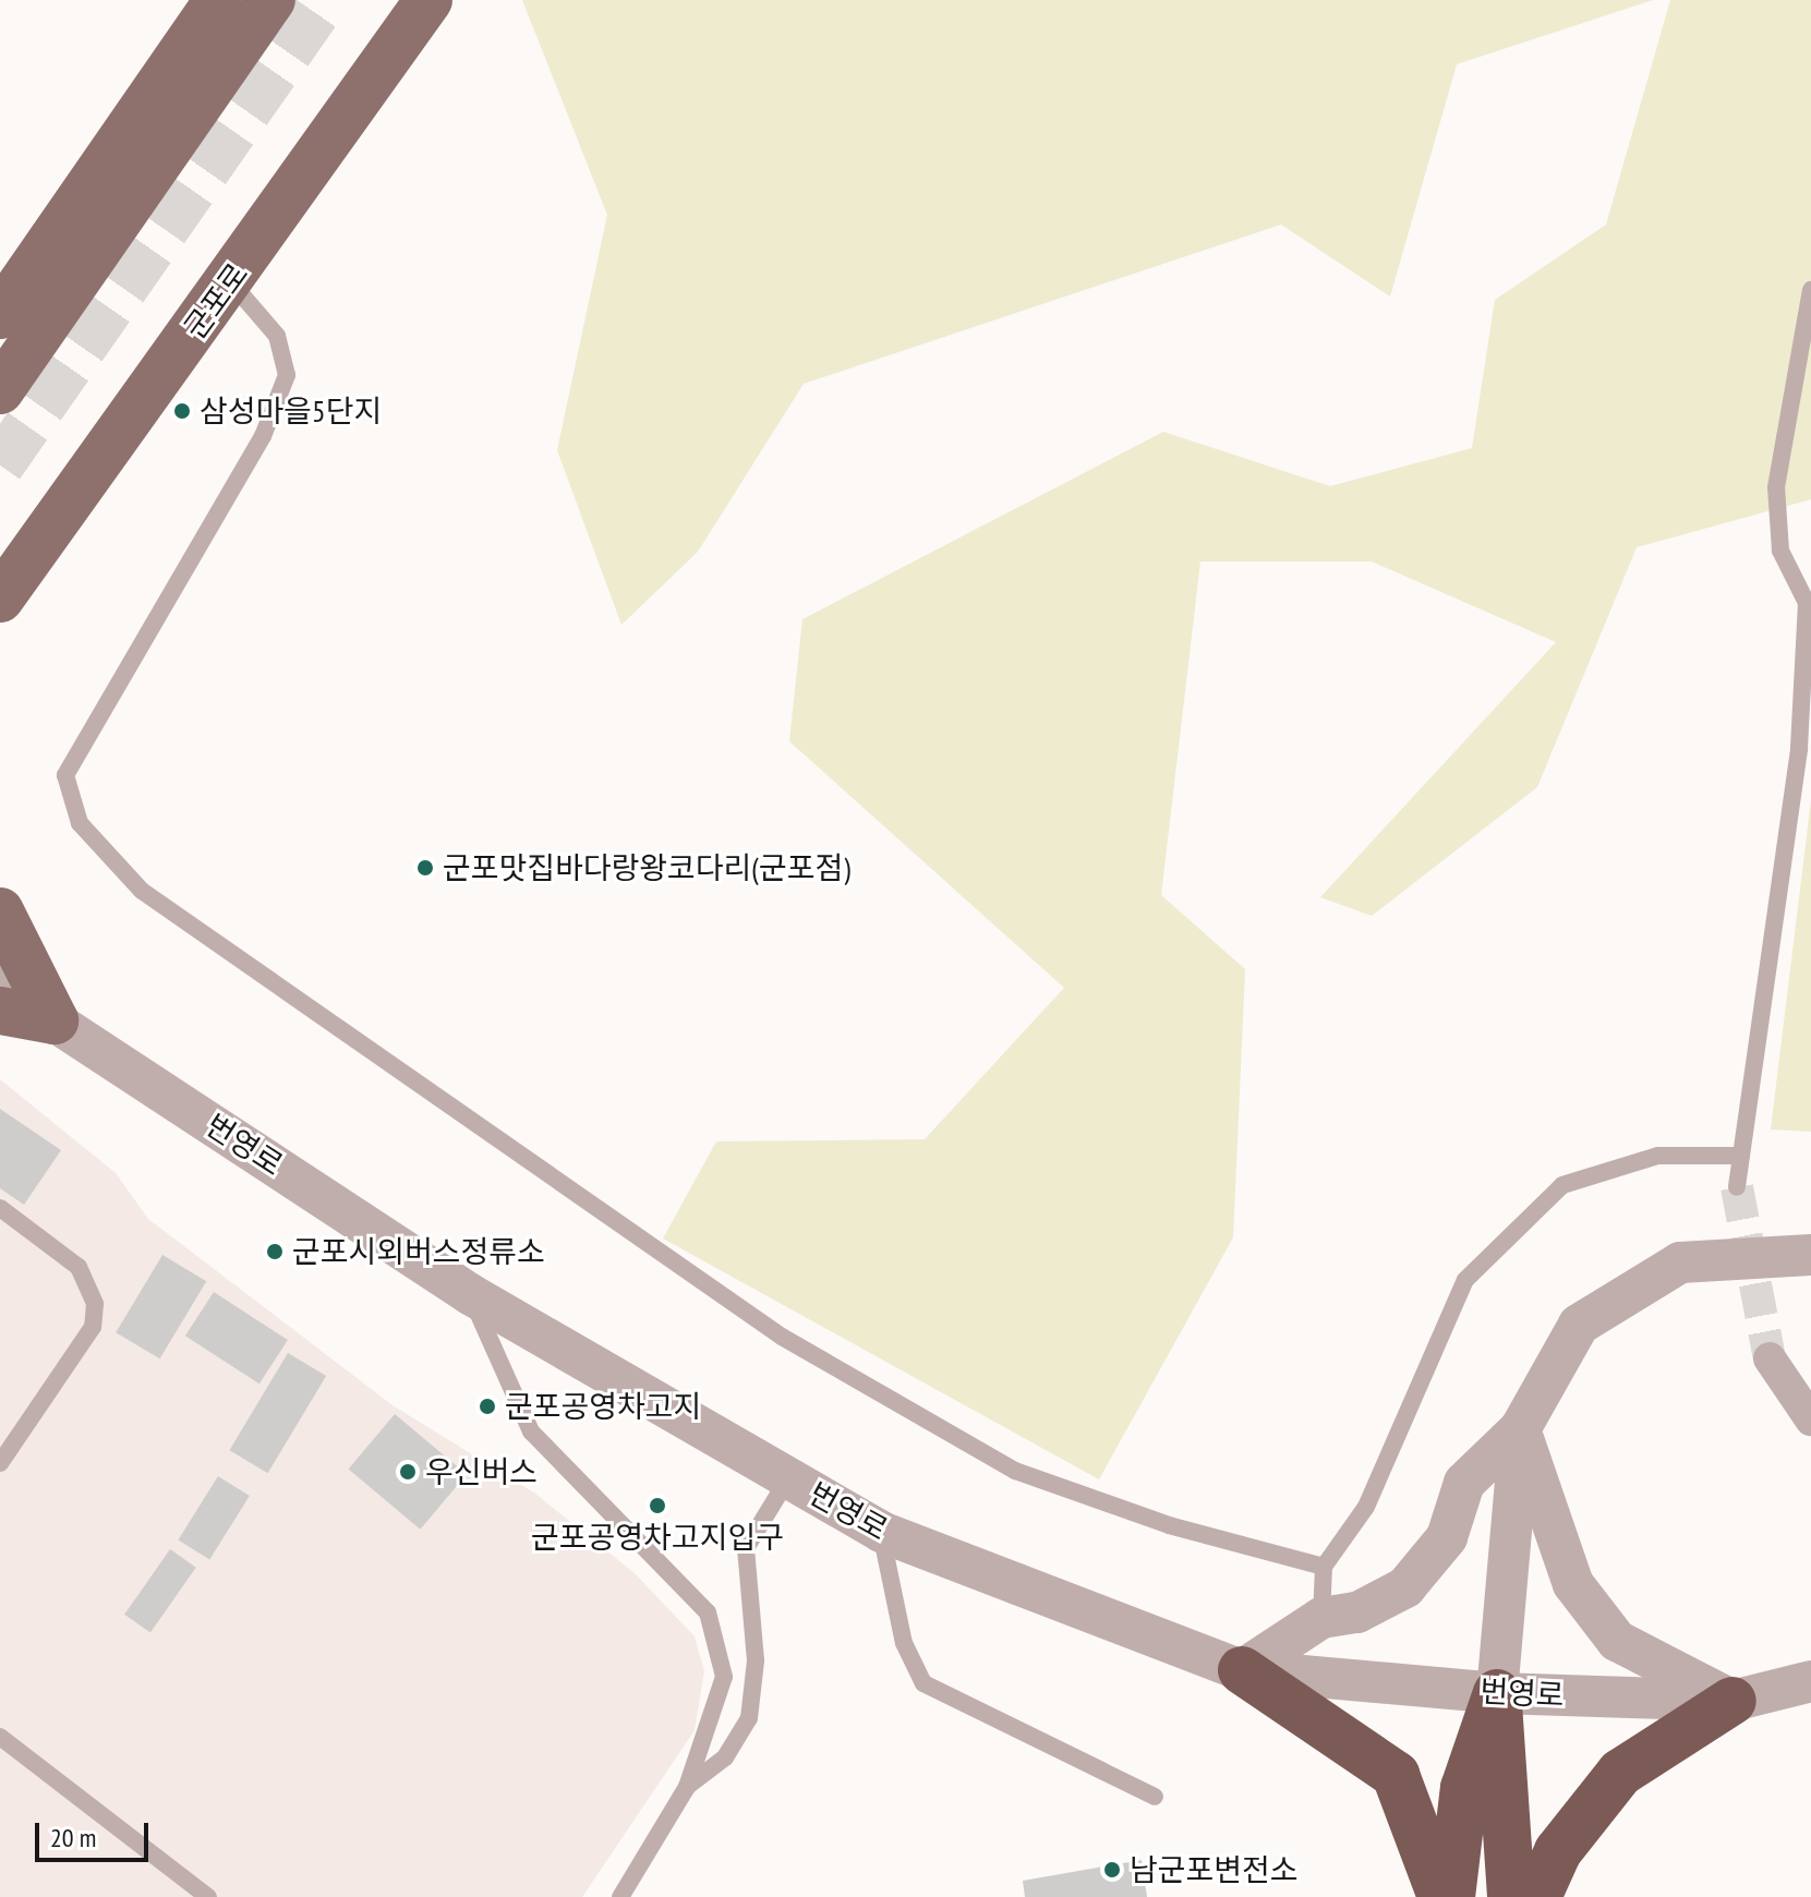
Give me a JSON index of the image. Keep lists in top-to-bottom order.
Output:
{
  "streets": {
    "main road": ["군포로"],
    "street": ["번영로"]
  },
  "places": [
    "삼성마을5단지",
    "군포맛집바다랑왕코다리(군포점)",
    "군포시외버스정류소",
    "군포공영차고지",
    "우신버스",
    "군포공영차고지입구",
    "남군포변전소"
  ],
  "scale_bar": "20 m"
}
